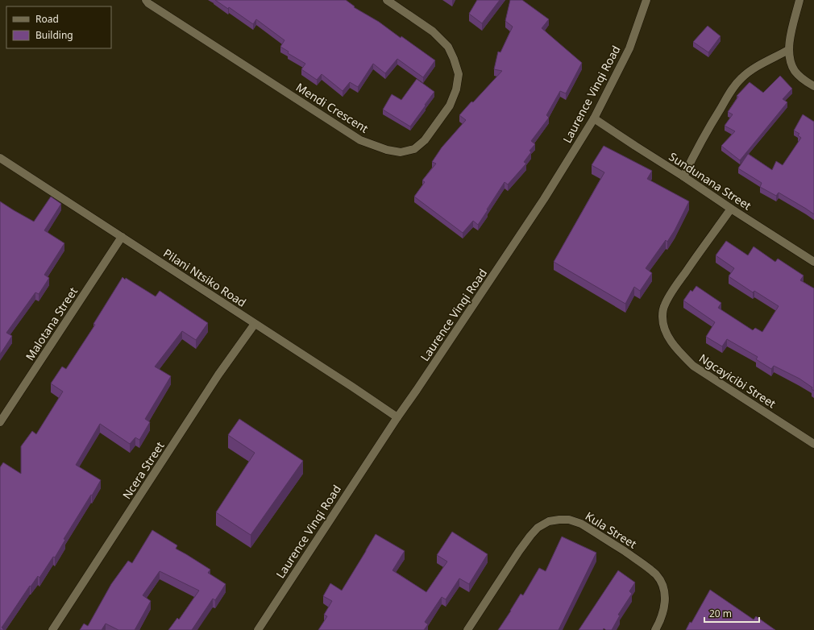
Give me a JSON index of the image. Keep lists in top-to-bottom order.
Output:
{
  "streets": {
    "street": [
      "Laurence Vinqi Road",
      "Mendi Crescent",
      "Sundunana Street",
      "Pilani Ntsiko Road",
      "Malotana Street",
      "Ngcayicibi Street",
      "Ncera Street",
      "Kula Street"
    ]
  },
  "crossings": [
    ["Laurence Vinqi Road", "Sundunana Street"],
    ["Laurence Vinqi Road", "Pilani Ntsiko Road"],
    ["Sundunana Street", "Ngcayicibi Street"],
    ["Pilani Ntsiko Road", "Malotana Street"],
    ["Pilani Ntsiko Road", "Ncera Street"]
  ],
  "legend": ["Road", "Building"],
  "scale_bar": "20 m"
}
